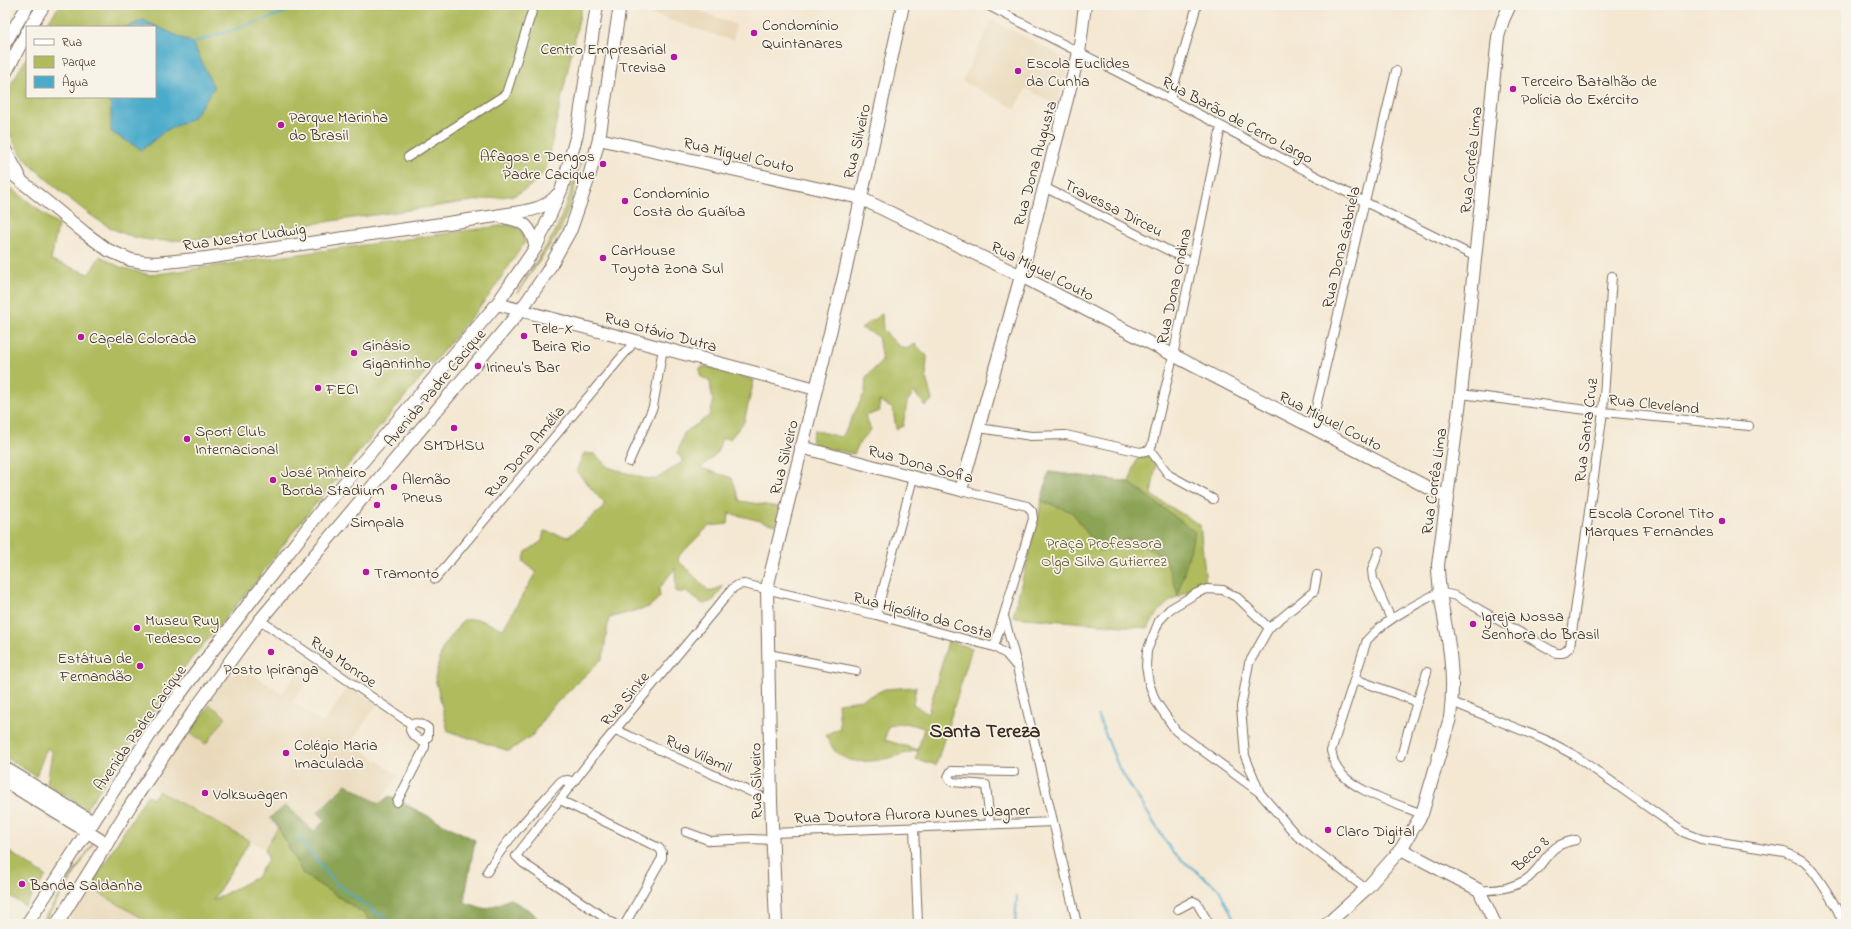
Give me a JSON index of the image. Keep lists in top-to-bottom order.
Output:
{
  "streets": {
    "street": [
      "Rua Barão de Cerro Largo",
      "Rua Silveiro",
      "Rua Miguel Couto",
      "Rua Corrêa Lima",
      "Rua Dona Augusta",
      "Travessa Dirceu",
      "Rua Nestor Ludwig",
      "Rua Dona Gabriela",
      "Rua Dona Ondina",
      "Rua Otávio Dutra",
      "Avenida Padre Cacique",
      "Rua Cleveland",
      "Rua Santa Cruz",
      "Rua Dona Amélia",
      "Rua Dona Sofia",
      "Rua Hipólito da Costa",
      "Rua Monroe",
      "Rua Sinke",
      "Rua Vilamil",
      "Rua Doutora Aurora Nunes Wagner",
      "Beco 8"
    ]
  },
  "crossings": [
    ["Rua Barão de Cerro Largo", "Rua Corrêa Lima"],
    ["Rua Barão de Cerro Largo", "Rua Dona Augusta"],
    ["Rua Barão de Cerro Largo", "Rua Dona Gabriela"],
    ["Rua Barão de Cerro Largo", "Rua Dona Ondina"],
    ["Rua Silveiro", "Rua Miguel Couto"],
    ["Rua Silveiro", "Rua Otávio Dutra"],
    ["Rua Silveiro", "Rua Dona Sofia"],
    ["Rua Silveiro", "Rua Hipólito da Costa"],
    ["Rua Silveiro", "Rua Sinke"],
    ["Rua Silveiro", "Rua Vilamil"],
    ["Rua Silveiro", "Rua Doutora Aurora Nunes Wagner"],
    ["Rua Miguel Couto", "Rua Corrêa Lima"],
    ["Rua Miguel Couto", "Rua Dona Augusta"],
    ["Rua Miguel Couto", "Rua Dona Gabriela"],
    ["Rua Miguel Couto", "Rua Dona Ondina"],
    ["Rua Miguel Couto", "Avenida Padre Cacique"],
    ["Rua Corrêa Lima", "Rua Cleveland"],
    ["Rua Corrêa Lima", "Rua Santa Cruz"],
    ["Rua Dona Augusta", "Travessa Dirceu"],
    ["Rua Dona Augusta", "Rua Dona Sofia"],
    ["Travessa Dirceu", "Rua Dona Ondina"],
    ["Rua Nestor Ludwig", "Avenida Padre Cacique"],
    ["Rua Otávio Dutra", "Avenida Padre Cacique"],
    ["Rua Otávio Dutra", "Rua Dona Amélia"],
    ["Avenida Padre Cacique", "Rua Monroe"],
    ["Rua Cleveland", "Rua Santa Cruz"],
    ["Rua Hipólito da Costa", "Rua Sinke"],
    ["Rua Sinke", "Rua Vilamil"]
  ],
  "districts": ["Santa Tereza"],
  "parks": ["Praça Professora Olga Silva Gutierrez"],
  "places": [
    "Condomínio Quintanares",
    "Centro Empresarial Trevisa",
    "Escola Euclides da Cunha",
    "Terceiro Batalhão de Polícia do Exército",
    "Parque Marinha do Brasil",
    "Afagos e Dengos Padre Cacique",
    "Condomínio Costa do Guaíba",
    "CarHouse Toyota Zona Sul",
    "Tele-X Beira Rio",
    "Capela Colorada",
    "Ginásio Gigantinho",
    "Irineu's Bar",
    "FECI",
    "SMDHSU",
    "Sport Club Internacional",
    "José Pinheiro Borda Stadium",
    "Alemão Pneus",
    "Simpala",
    "Escola Coronel Tito Marques Fernandes",
    "Tramonto",
    "Igreja Nossa Senhora do Brasil",
    "Museu Ruy Tedesco",
    "Posto Ipiranga",
    "Estátua de Fernandão",
    "Colégio Maria Imaculada",
    "Volkswagen",
    "Claro Digital",
    "Banda Saldanha"
  ],
  "legend": ["Rua", "Parque", "Água"]
}
